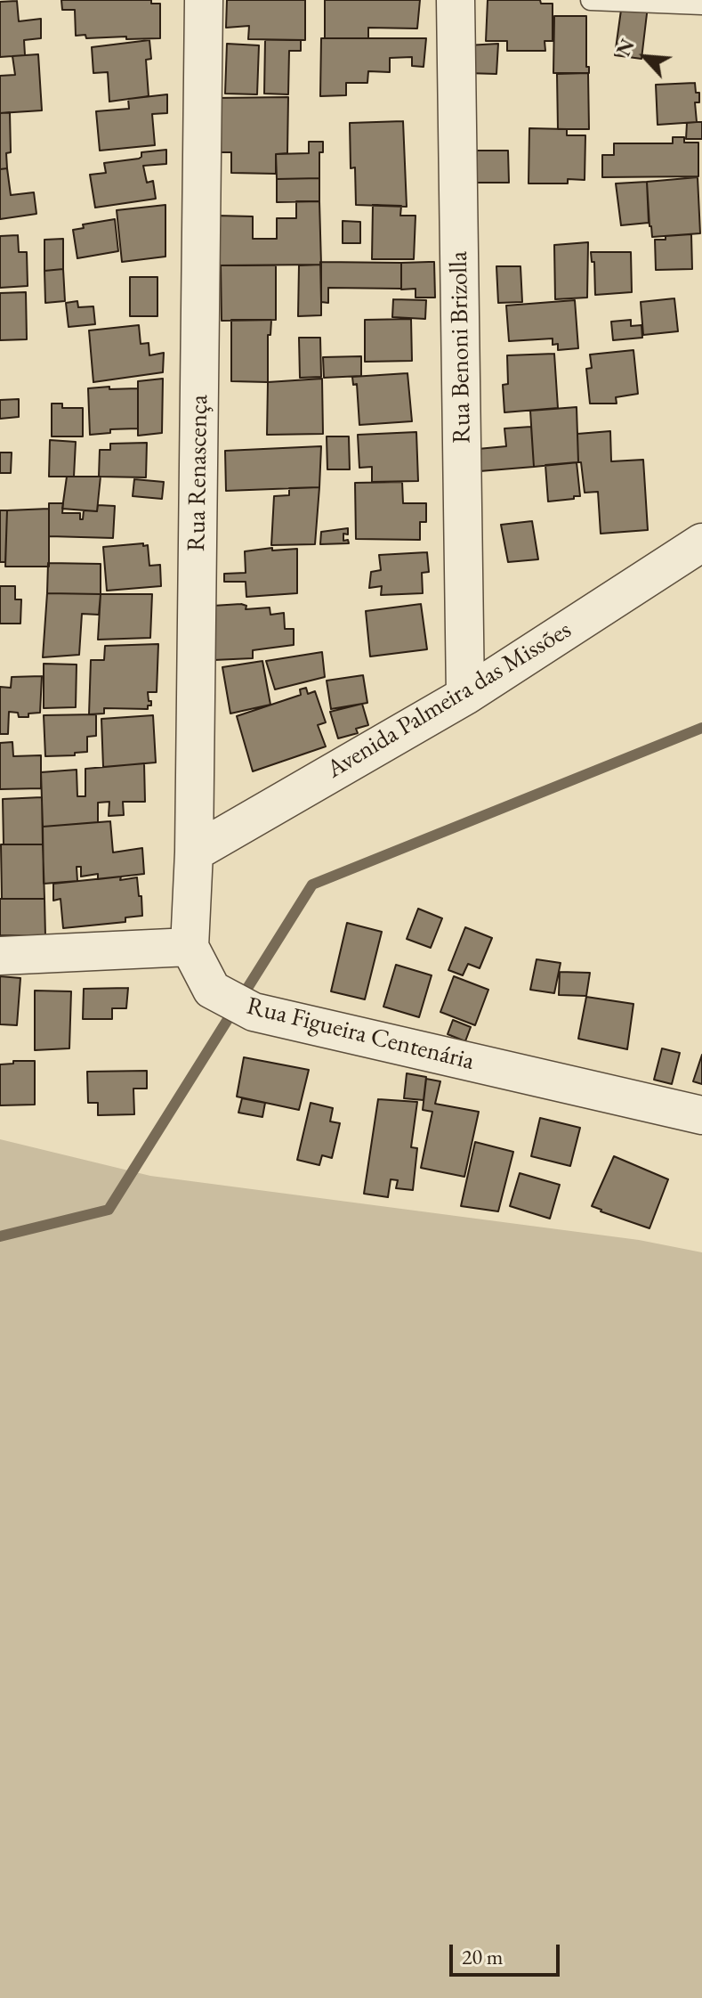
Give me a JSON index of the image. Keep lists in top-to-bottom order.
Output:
{
  "streets": {
    "street": [
      "Rua Benoni Brizolla",
      "Rua Renascença",
      "Avenida Palmeira das Missões",
      "Rua Figueira Centenária"
    ]
  },
  "crossings": [
    ["Rua Benoni Brizolla", "Avenida Palmeira das Missões"],
    ["Rua Renascença", "Avenida Palmeira das Missões"],
    ["Rua Renascença", "Rua Figueira Centenária"]
  ],
  "scale_bar": "20 m",
  "north": "top left"
}
